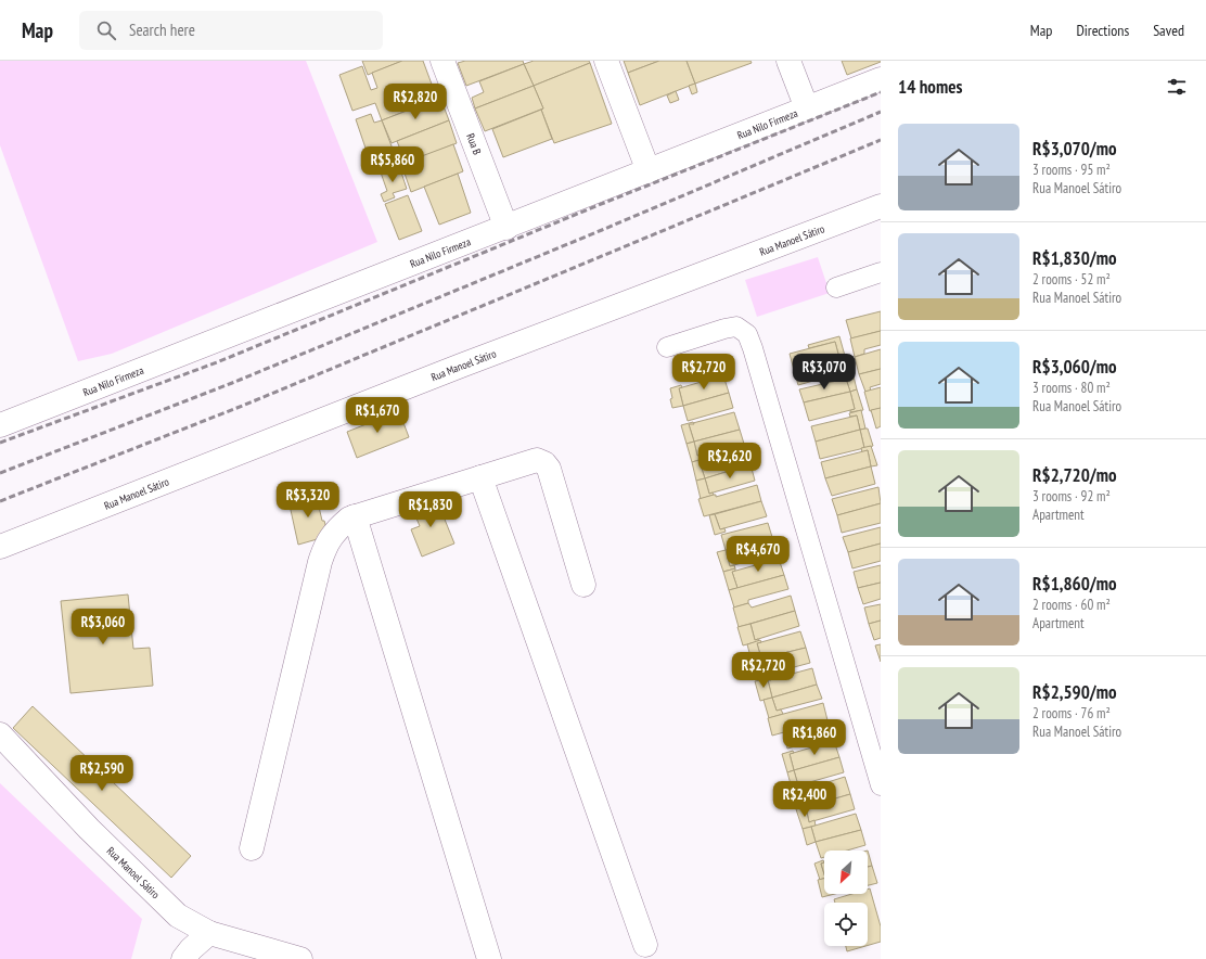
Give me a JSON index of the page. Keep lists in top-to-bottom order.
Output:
{
  "streets": {
    "street": ["Rua Nilo Firmeza", "Rua B", "Rua Manoel Sátiro"]
  },
  "crossings": [
    ["Rua Nilo Firmeza", "Rua B"]
  ],
  "north": "bottom left",
  "page": {
    "header": "Map",
    "search": "Search here",
    "nav": ["Map", "Directions", "Saved"],
    "heading": "14 homes",
    "price": [
      "R$2,820",
      "R$5,860",
      "R$2,720",
      "R$3,070",
      "R$1,670",
      "R$2,620",
      "R$3,320",
      "R$1,830",
      "R$4,670",
      "R$3,060",
      "R$2,720",
      "R$1,860",
      "R$2,590",
      "R$2,400"
    ],
    "list": [
      {
        "name": "R$3,070/mo",
        "note": "3 rooms · 95 m² · Rua Manoel Sátiro"
      },
      {
        "name": "R$1,830/mo",
        "note": "2 rooms · 52 m² · Rua Manoel Sátiro"
      },
      {
        "name": "R$3,060/mo",
        "note": "3 rooms · 80 m² · Rua Manoel Sátiro"
      },
      {
        "name": "R$2,720/mo",
        "note": "3 rooms · 92 m² · Apartment"
      },
      {
        "name": "R$1,860/mo",
        "note": "2 rooms · 60 m² · Apartment"
      },
      {
        "name": "R$2,590/mo",
        "note": "2 rooms · 76 m² · Rua Manoel Sátiro"
      }
    ]
  }
}
